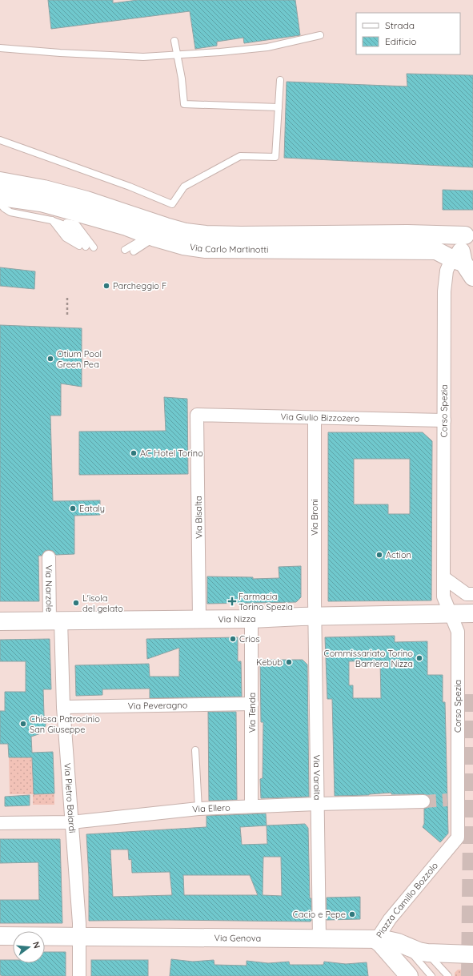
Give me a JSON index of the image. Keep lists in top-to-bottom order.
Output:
{
  "streets": {
    "street": [
      "Via Carlo Martinotti",
      "Corso Spezia",
      "Via Giulio Bizzozero",
      "Via Bisalta",
      "Via Broni",
      "Via Narzole",
      "Via Nizza",
      "Via Peveragno",
      "Via Tenda",
      "Via Varaita",
      "Via Pietro Baiardi",
      "Via Ellero",
      "Piazza Camillo Bozzolo",
      "Via Genova"
    ]
  },
  "crossings": [
    ["Via Carlo Martinotti", "Corso Spezia"],
    ["Corso Spezia", "Via Giulio Bizzozero"],
    ["Corso Spezia", "Via Nizza"],
    ["Corso Spezia", "Piazza Camillo Bozzolo"],
    ["Via Giulio Bizzozero", "Via Bisalta"],
    ["Via Giulio Bizzozero", "Via Broni"],
    ["Via Bisalta", "Via Nizza"],
    ["Via Broni", "Via Nizza"],
    ["Via Broni", "Via Varaita"],
    ["Via Narzole", "Via Nizza"],
    ["Via Narzole", "Via Pietro Baiardi"],
    ["Via Nizza", "Via Tenda"],
    ["Via Nizza", "Via Varaita"],
    ["Via Nizza", "Via Pietro Baiardi"],
    ["Via Peveragno", "Via Tenda"],
    ["Via Peveragno", "Via Pietro Baiardi"],
    ["Via Tenda", "Via Ellero"],
    ["Via Varaita", "Via Ellero"],
    ["Via Varaita", "Via Genova"],
    ["Via Pietro Baiardi", "Via Ellero"],
    ["Via Pietro Baiardi", "Via Genova"],
    ["Piazza Camillo Bozzolo", "Via Genova"]
  ],
  "places": {
    "other": [
      "Parcheggio F",
      "Otium Pool Green Pea",
      "AC Hotel Torino",
      "Eataly",
      "Action",
      "L'isola del gelato",
      "Crios",
      "Commissariato Torino Barriera Nizza",
      "Kebub",
      "Chiesa Patrocinio San Giuseppe",
      "Cacio e Pepe"
    ],
    "health": ["Farmacia Torino Spezia"]
  },
  "legend": ["Strada", "Edificio"],
  "north": "right"
}
